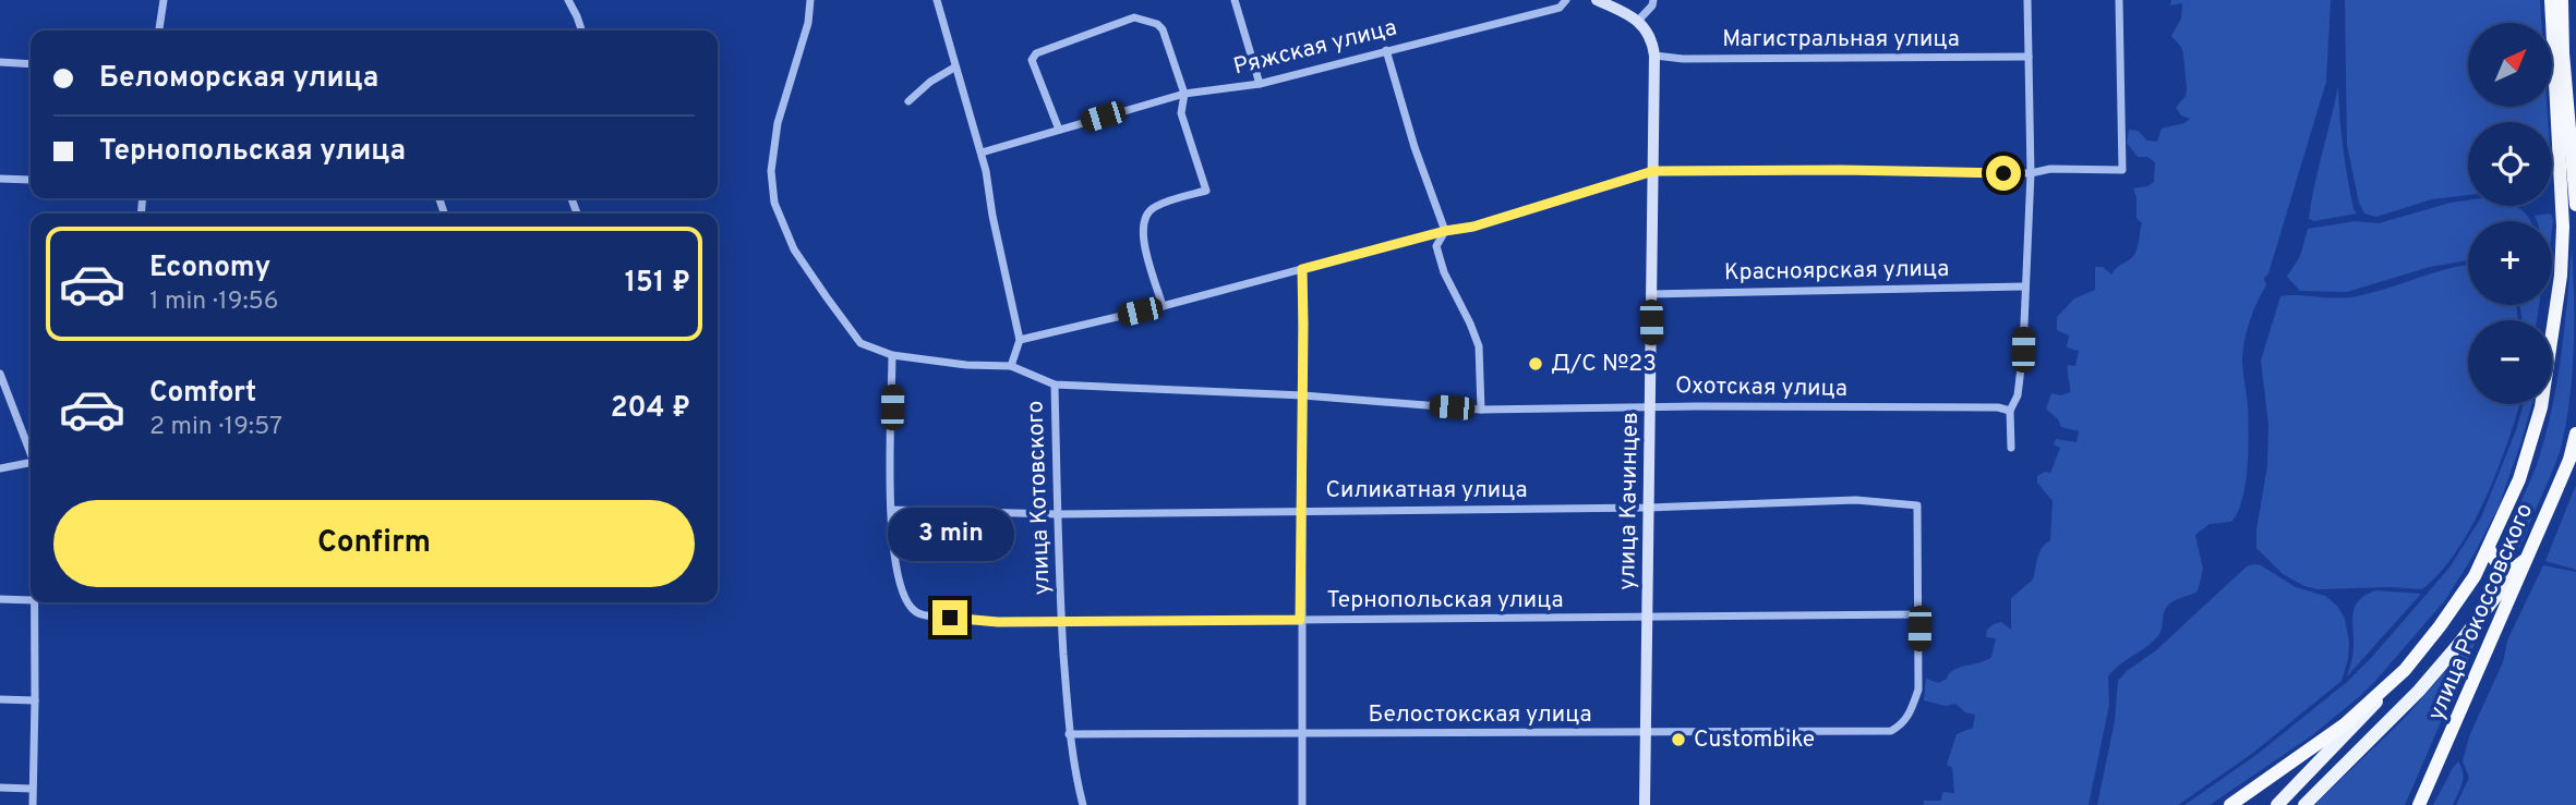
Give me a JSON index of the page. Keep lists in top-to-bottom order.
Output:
{
  "streets": {
    "highway": ["улица Рокоссовского"],
    "main road": ["улица Качинцев"],
    "street": [
      "Магистральная улица",
      "Ряжская улица",
      "Красноярская улица",
      "Охотская улица",
      "Силикатная улица",
      "улица Котовского",
      "Тернопольская улица",
      "Белостокская улица"
    ]
  },
  "crossings": [
    ["Магистральная улица", "улица Качинцев"],
    ["Красноярская улица", "улица Качинцев"],
    ["Охотская улица", "улица Котовского"],
    ["Охотская улица", "улица Качинцев"],
    ["Силикатная улица", "улица Котовского"],
    ["Силикатная улица", "улица Качинцев"],
    ["Силикатная улица", "Тернопольская улица"],
    ["Силикатная улица", "Белостокская улица"],
    ["улица Котовского", "Тернопольская улица"],
    ["улица Котовского", "Белостокская улица"],
    ["улица Качинцев", "Тернопольская улица"],
    ["улица Качинцев", "Белостокская улица"],
    ["Тернопольская улица", "Белостокская улица"]
  ],
  "places": ["Д/С №23", "Custombike"],
  "north": "top right",
  "page": {
    "map_buttons": ["+", "−"],
    "banner": ["Беломорская улица", "Тернопольская улица"],
    "list": [
      {
        "name": "Economy",
        "note": "1 min · 19:56",
        "value": "151 ₽"
      },
      {
        "name": "Comfort",
        "note": "2 min · 19:57",
        "value": "204 ₽"
      }
    ],
    "buttons": "Confirm",
    "bubble": "3 min"
  }
}
